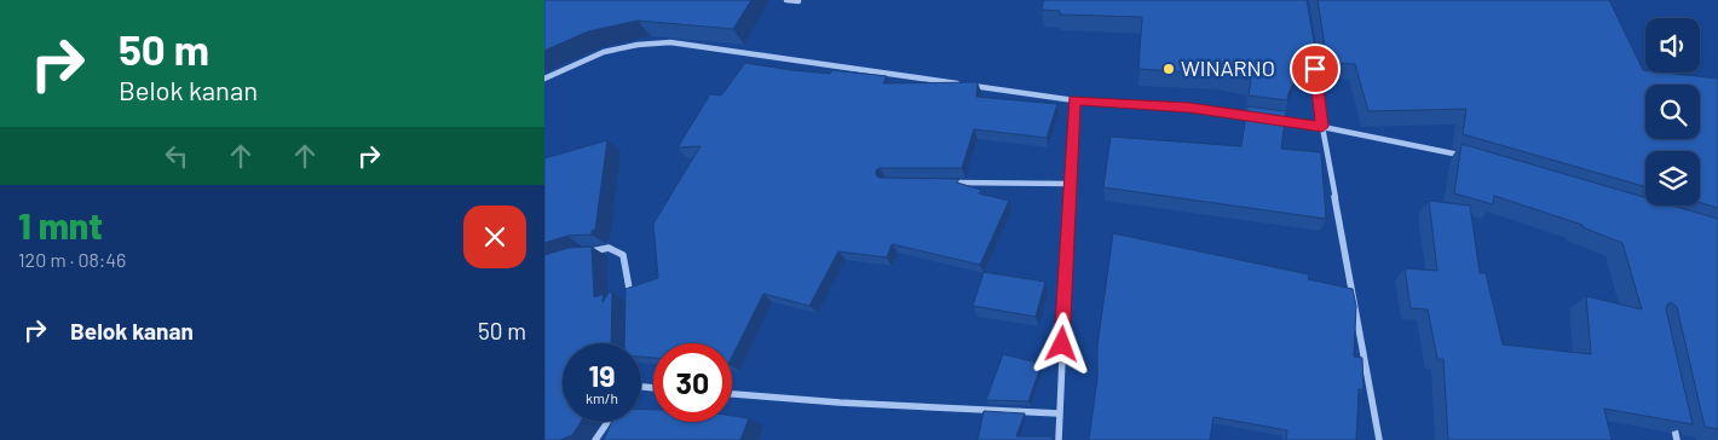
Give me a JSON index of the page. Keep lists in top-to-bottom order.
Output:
{
  "places": ["WINARNO"],
  "page": {
    "turn": ["50 m", "Belok kanan"],
    "heading": ["1 mnt", "120 m · 08:46"],
    "list": [
      {
        "name": "Belok kanan",
        "value": "50 m"
      }
    ],
    "speed": "19 km/h",
    "limit": "30"
  }
}
